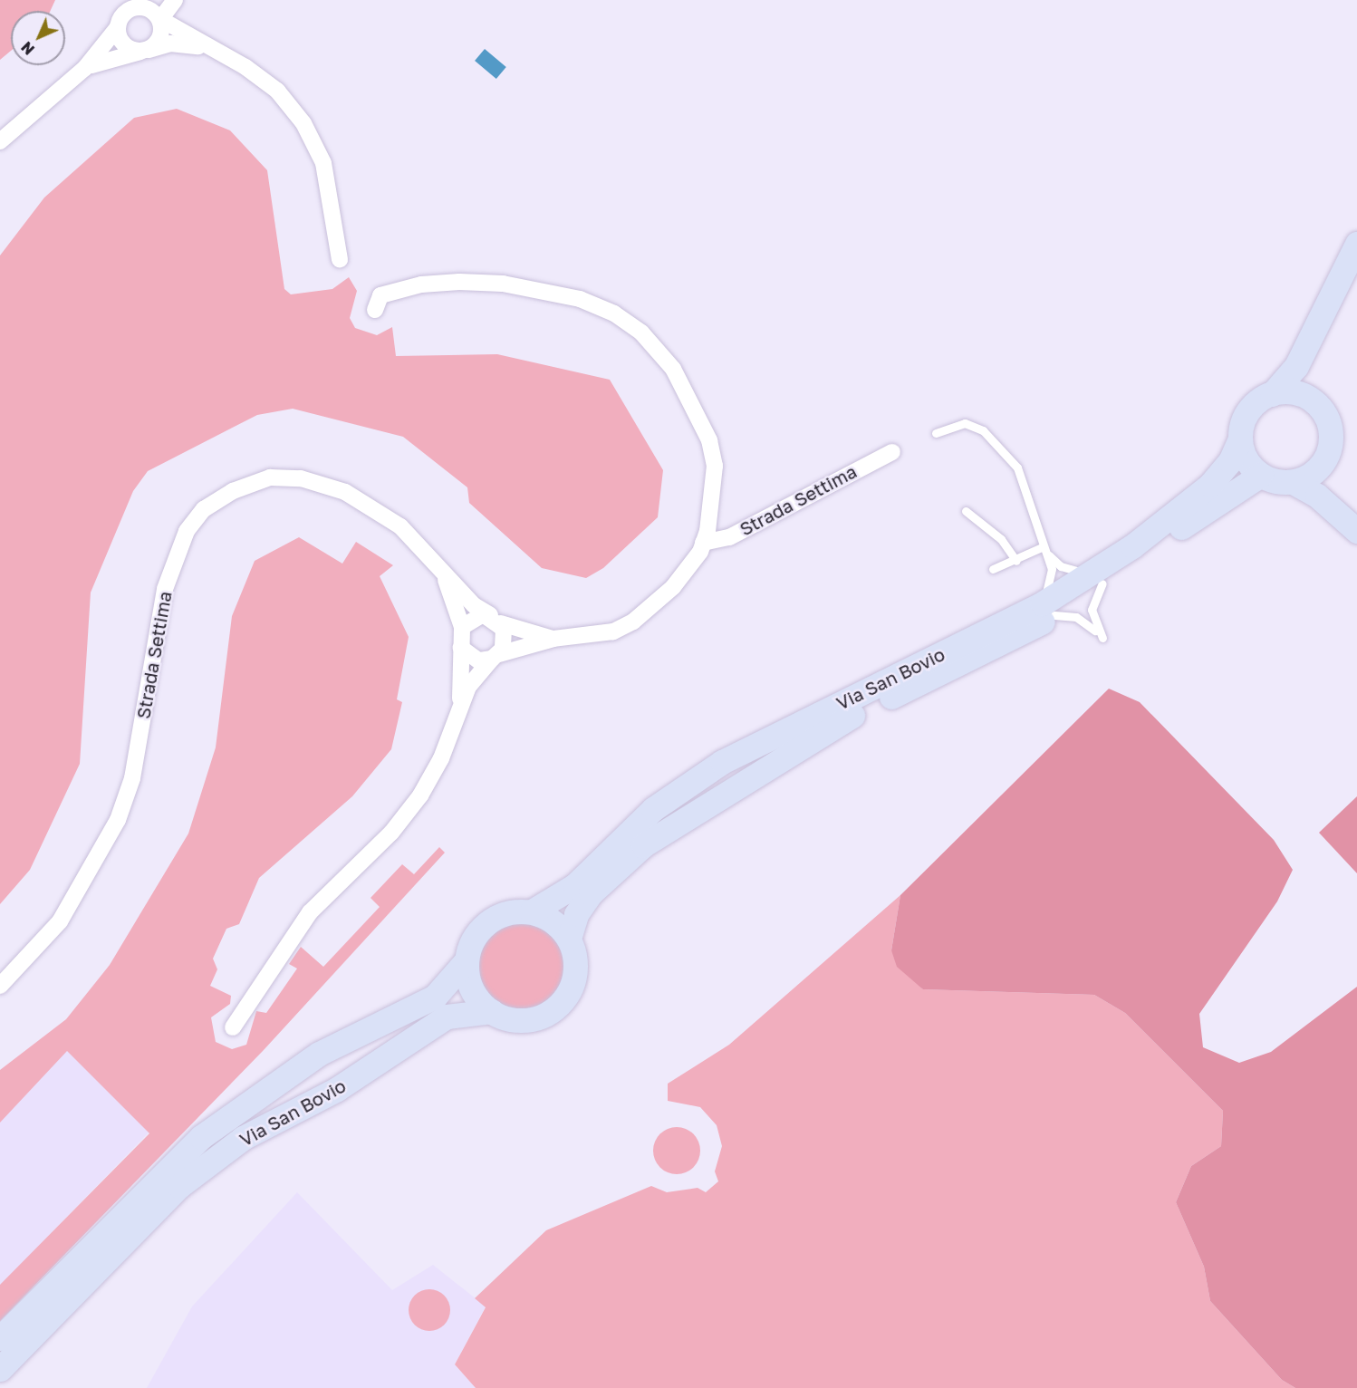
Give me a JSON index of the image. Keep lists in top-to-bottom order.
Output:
{
  "streets": {
    "main road": ["Via San Bovio"],
    "street": ["Strada Settima"]
  },
  "north": "bottom left"
}
